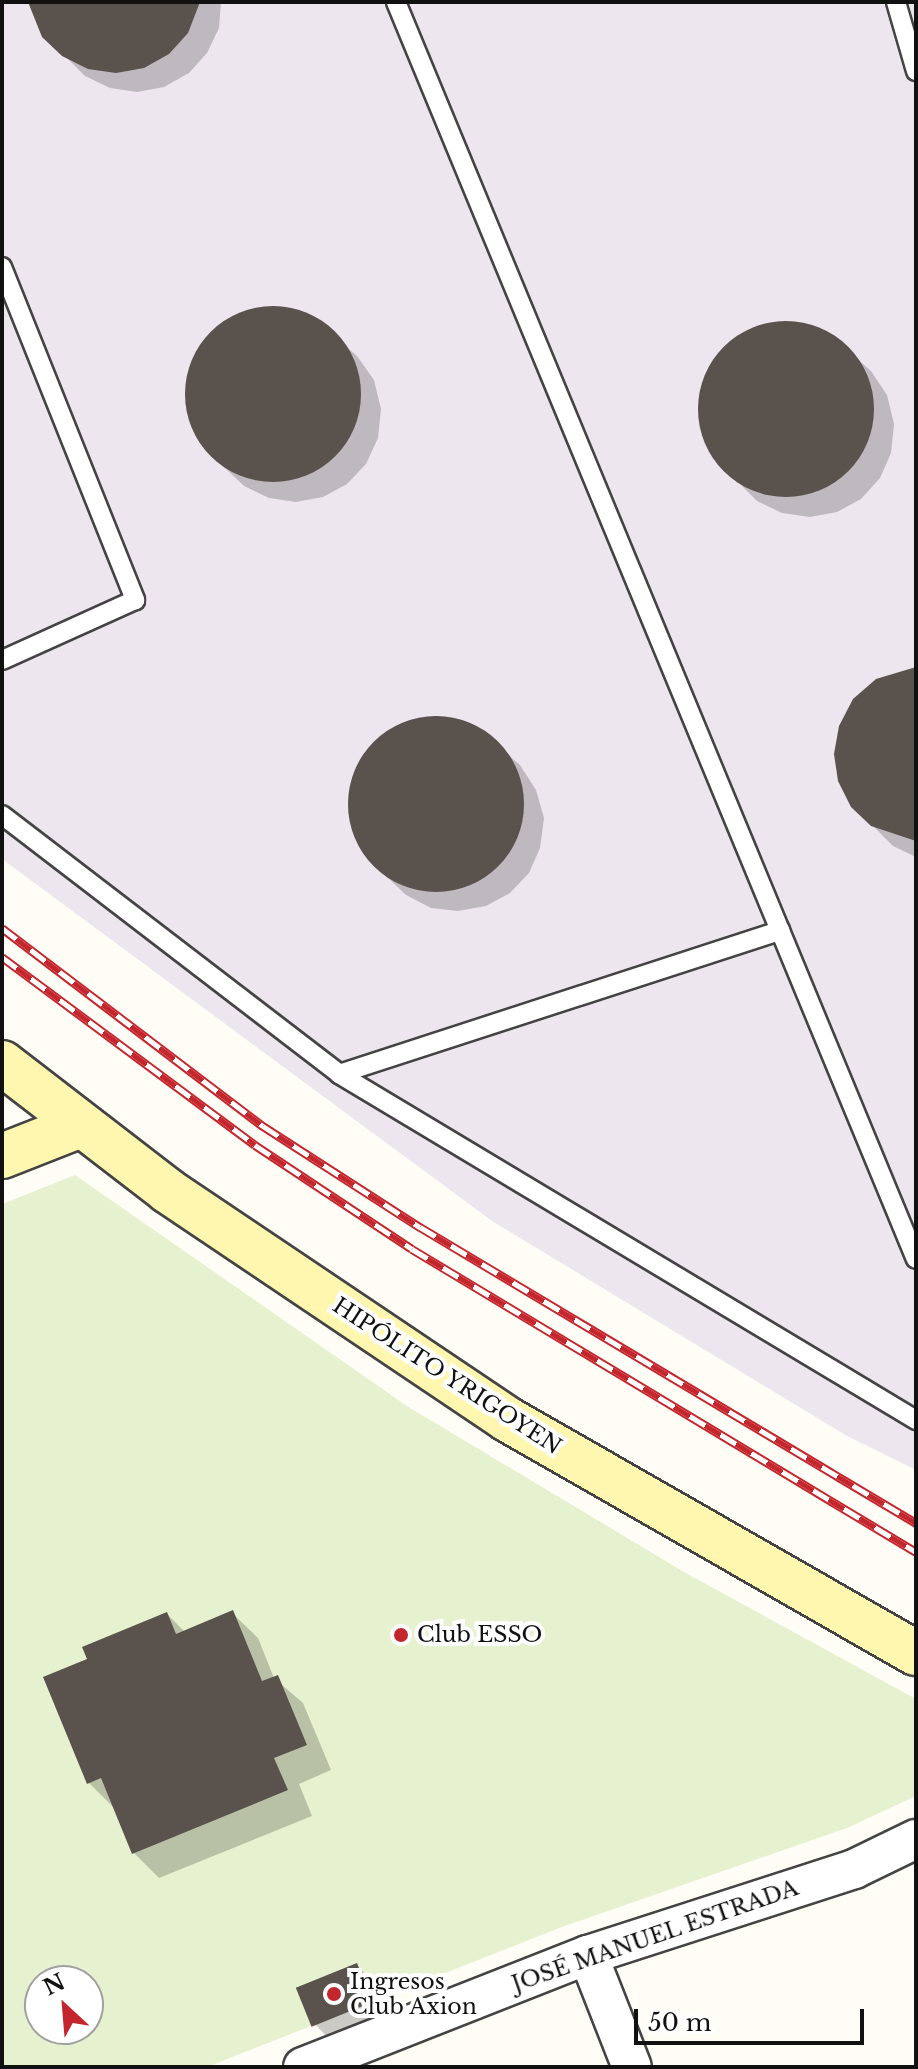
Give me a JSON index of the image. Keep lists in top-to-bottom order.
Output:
{
  "streets": {
    "street": ["HIPÓLITO YRIGOYEN", "JOSÉ MANUEL ESTRADA"]
  },
  "places": ["Club ESSO", "Ingresos Club Axion"],
  "scale_bar": "50 m",
  "north": "top left"
}
